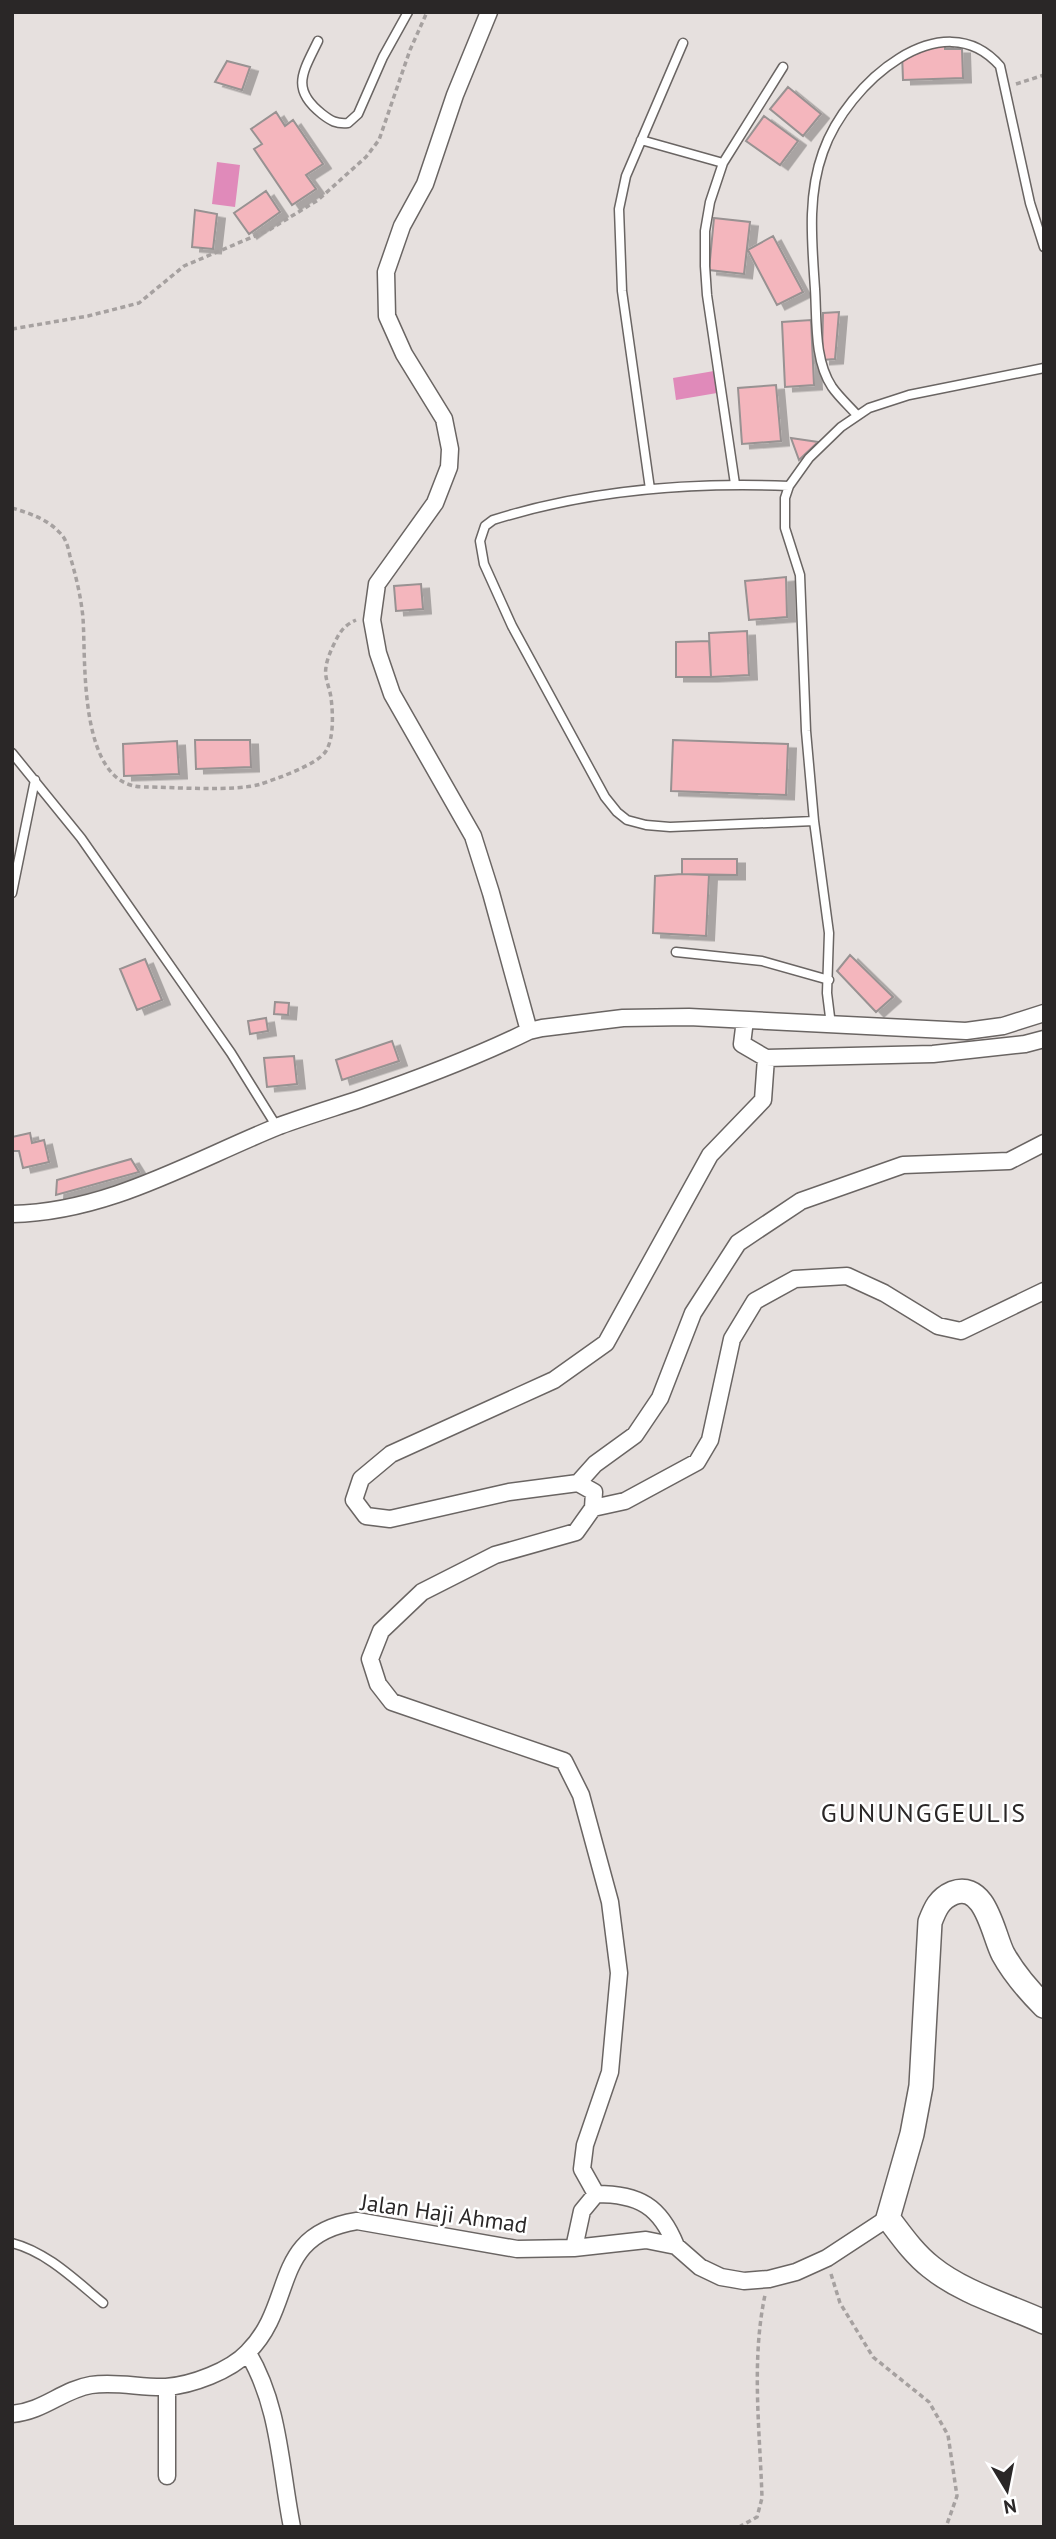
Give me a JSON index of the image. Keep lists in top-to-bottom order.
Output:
{
  "streets": {
    "street": ["Jalan Haji Ahmad"]
  },
  "districts": ["GUNUNGGEULIS"],
  "north": "bottom"
}
